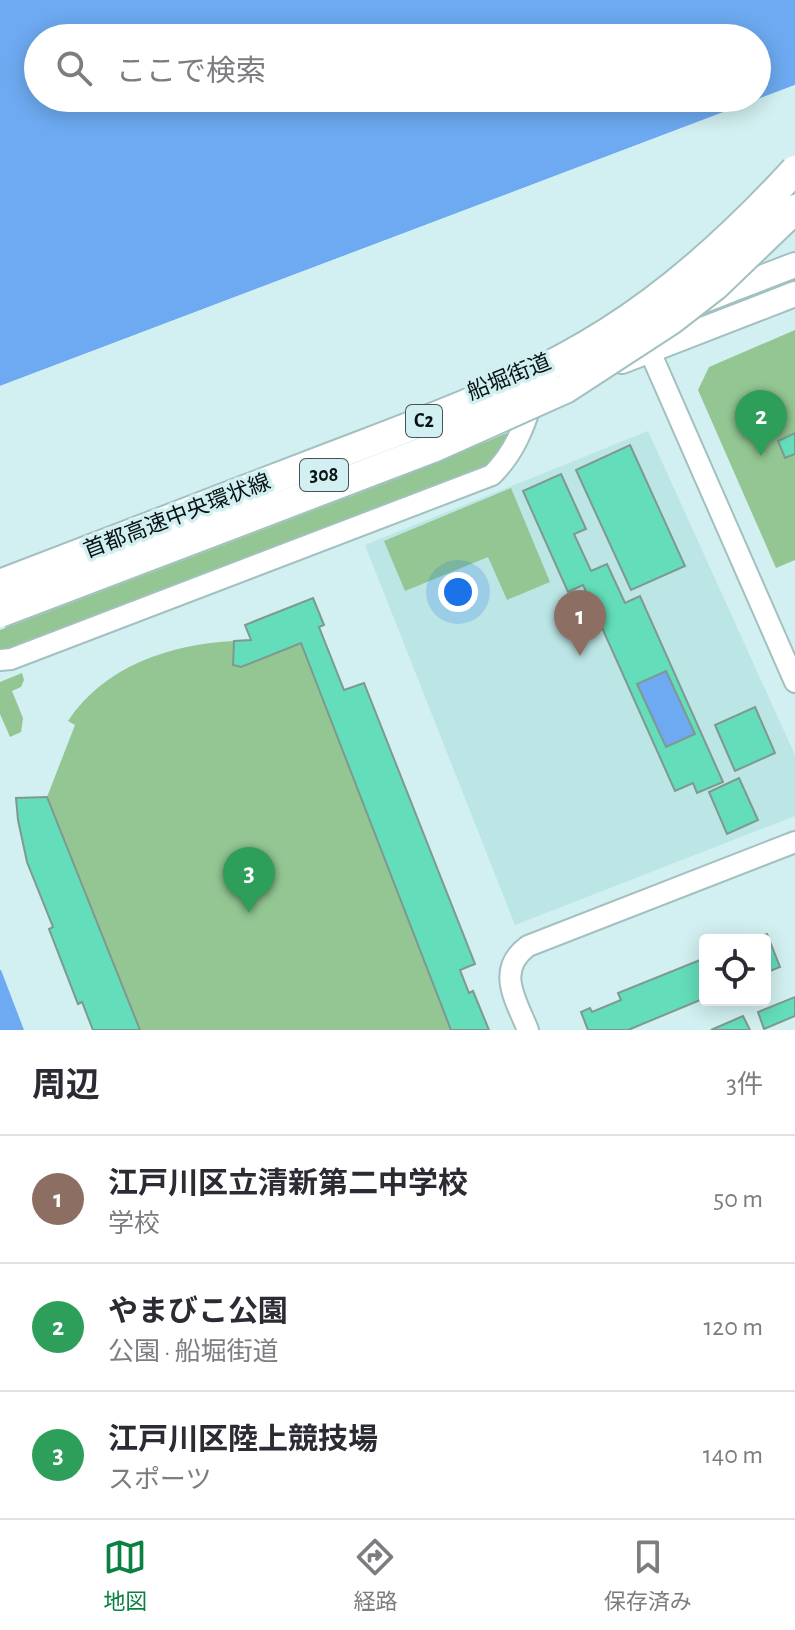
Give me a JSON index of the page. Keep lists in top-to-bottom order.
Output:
{
  "streets": {
    "highway": ["C2", "首都高速中央環状線"],
    "main road": ["船堀街道", "308"]
  },
  "page": {
    "search": "ここで検索",
    "pins": ["2", "1", "3"],
    "heading": ["周辺", "3件"],
    "list": [
      {
        "mark": "1",
        "name": "江戸川区立清新第二中学校",
        "note": "学校",
        "value": "50 m"
      },
      {
        "mark": "2",
        "name": "やまびこ公園",
        "note": "公園 · 船堀街道",
        "value": "120 m"
      },
      {
        "mark": "3",
        "name": "江戸川区陸上競技場",
        "note": "スポーツ",
        "value": "140 m"
      }
    ],
    "nav": ["地図", "経路", "保存済み"]
  }
}
